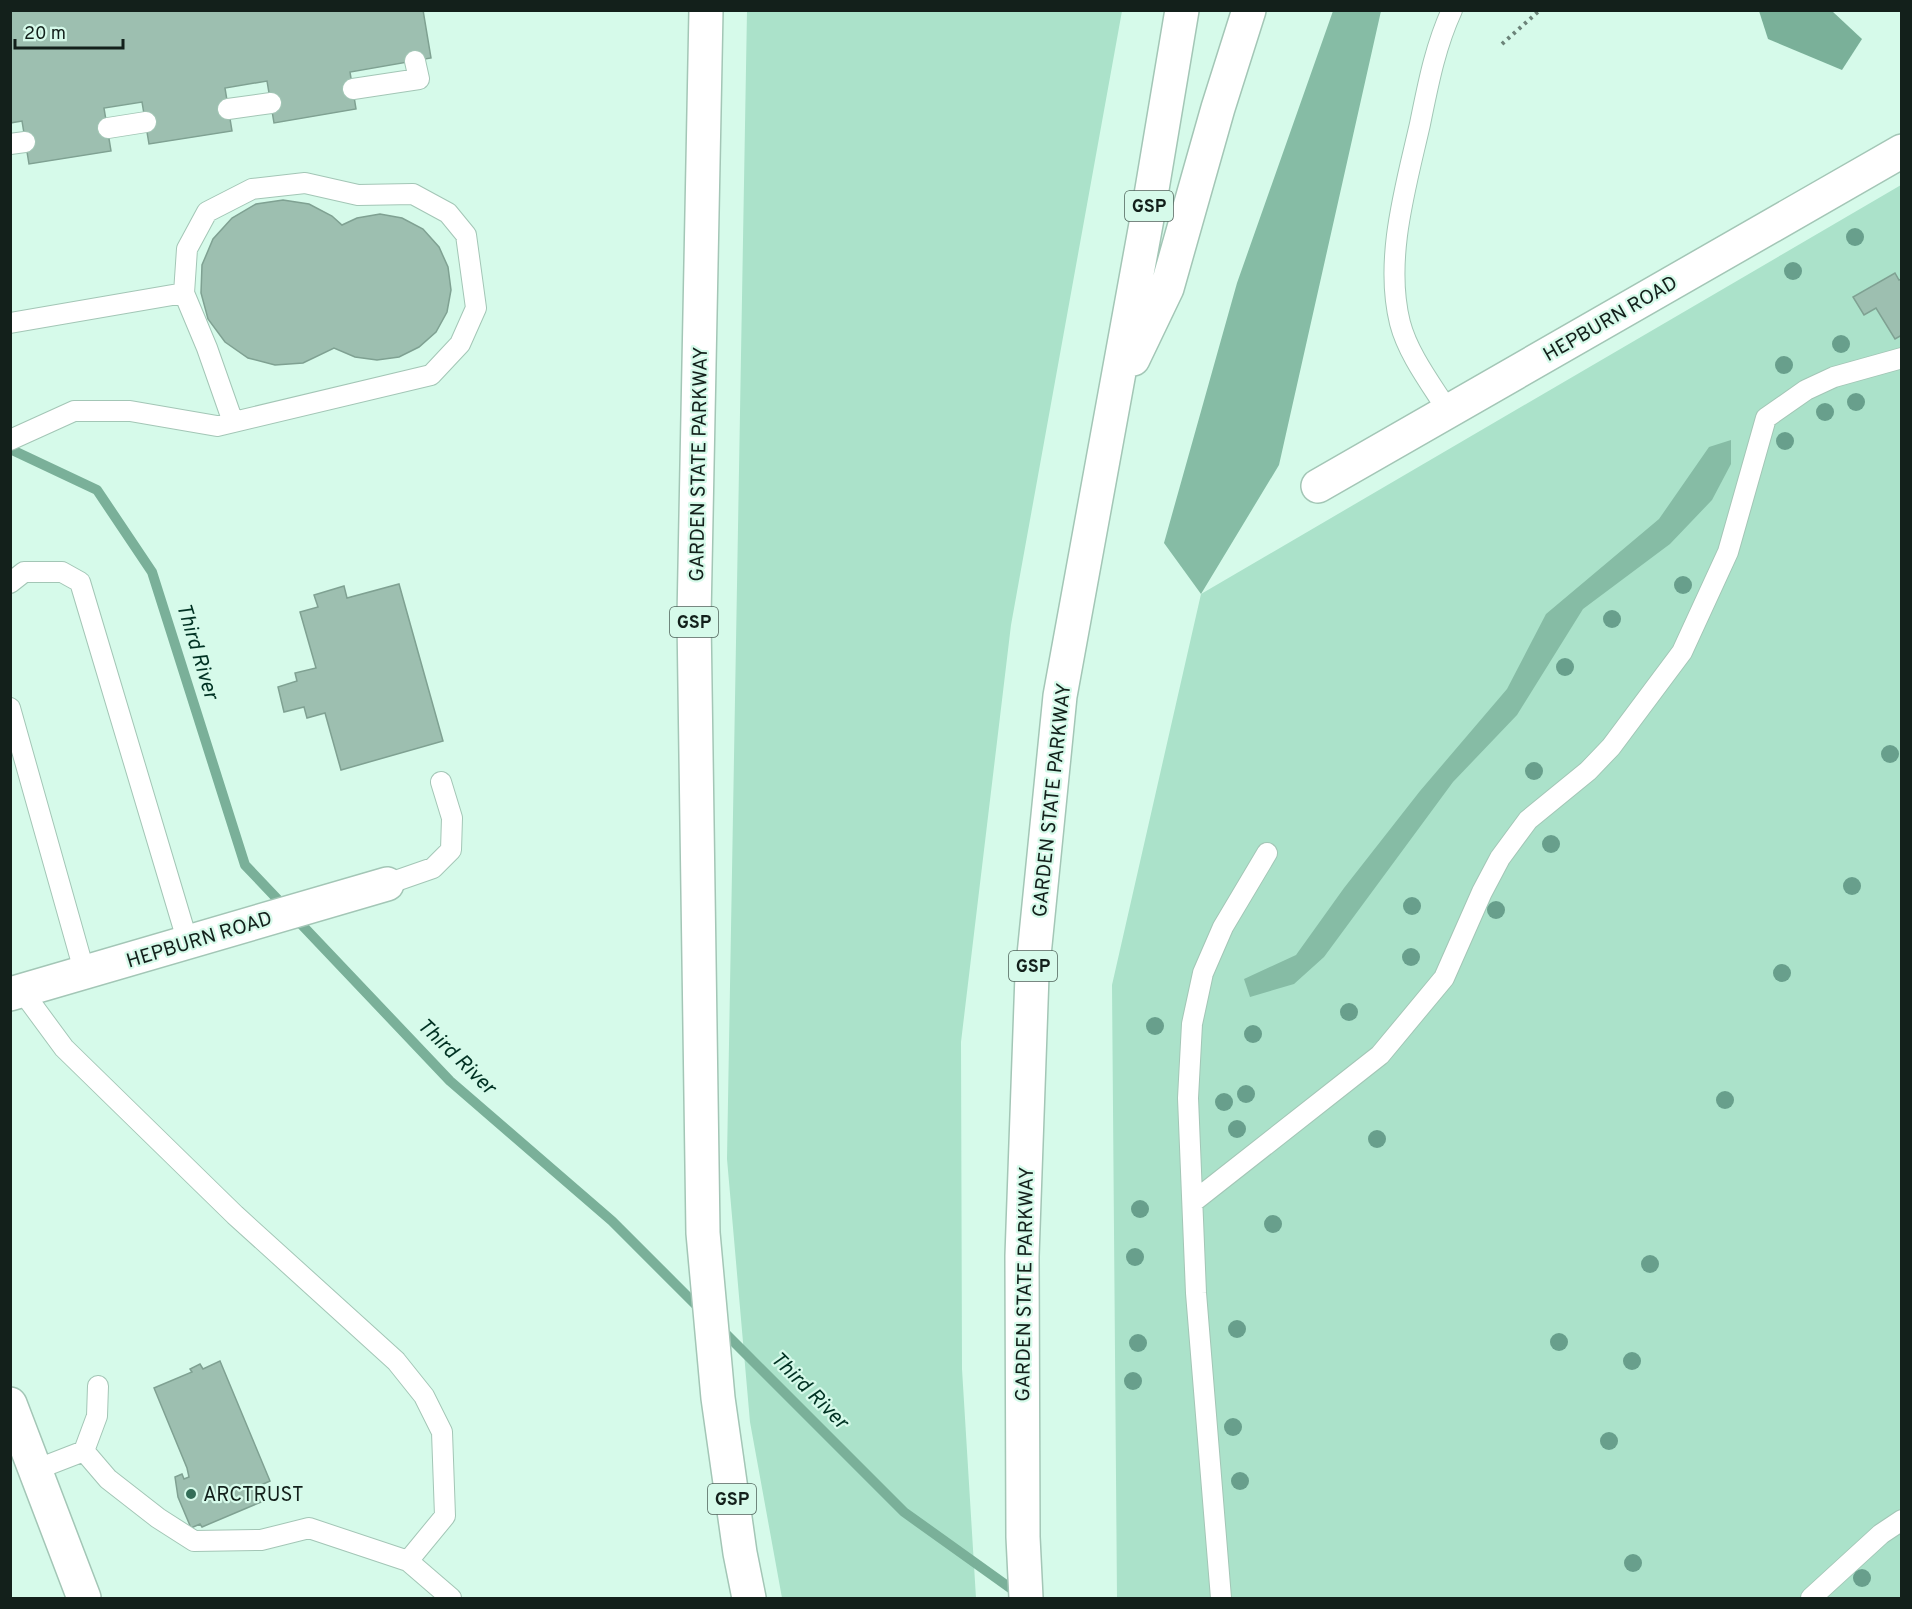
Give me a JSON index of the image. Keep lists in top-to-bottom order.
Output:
{
  "streets": {
    "main road": ["GSP", "HEPBURN ROAD", "GARDEN STATE PARKWAY"]
  },
  "water": ["Third River"],
  "places": ["ARCTRUST"],
  "scale_bar": "20 m"
}
